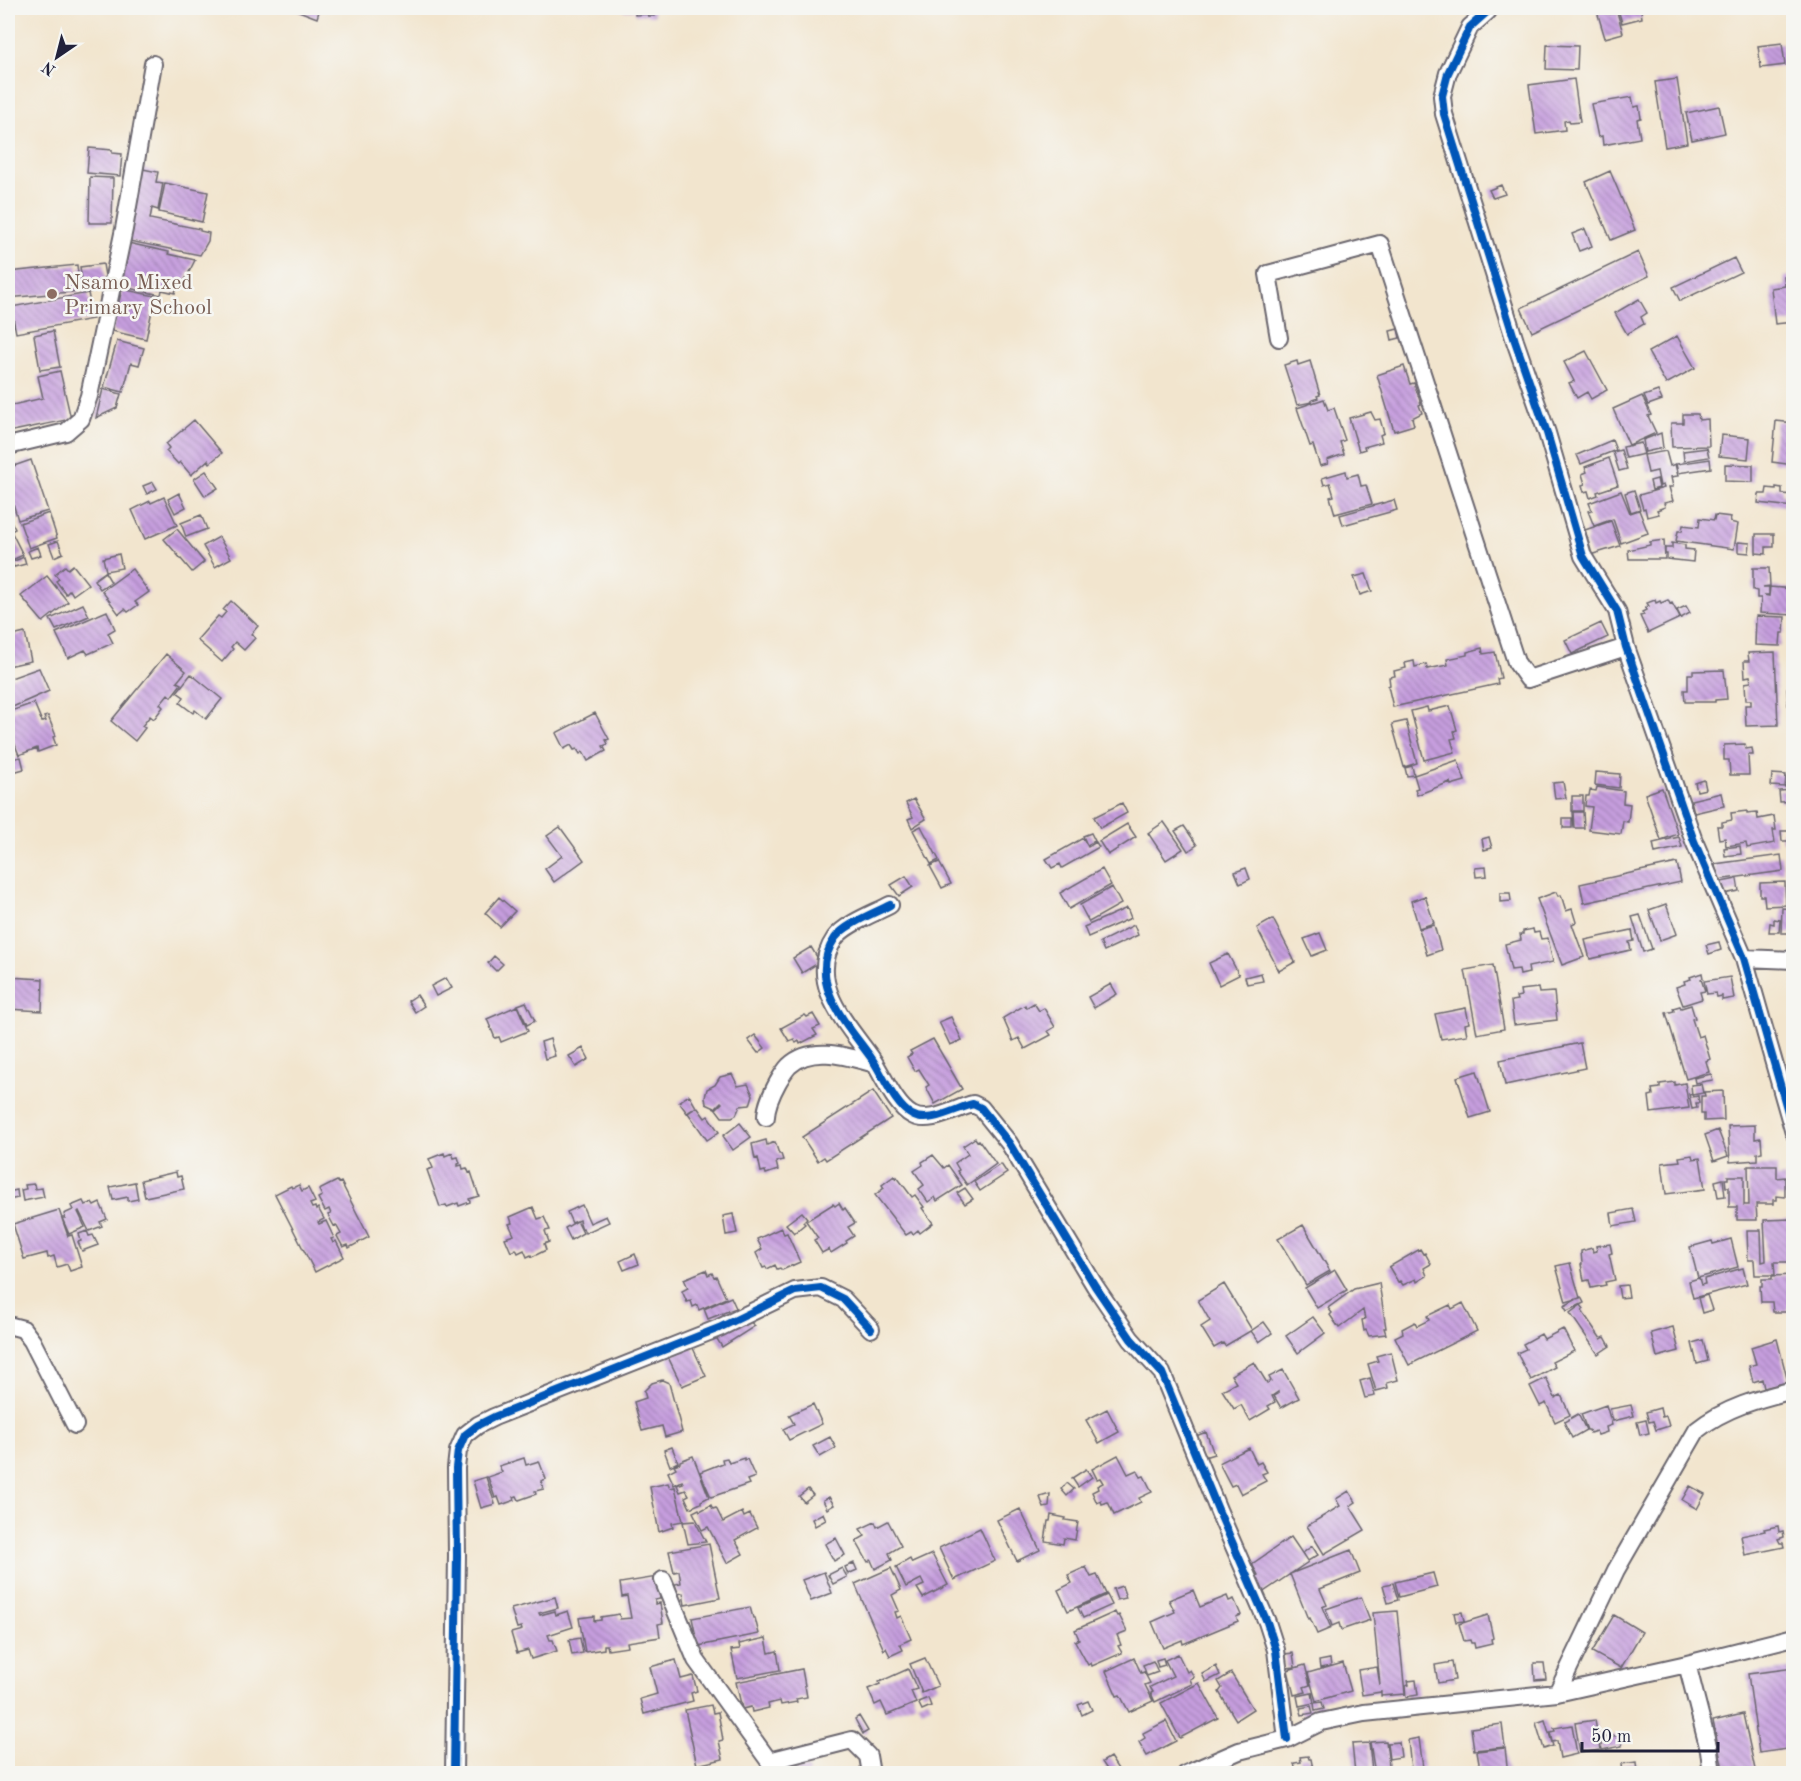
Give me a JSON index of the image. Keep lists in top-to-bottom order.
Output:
{
  "places": ["Nsamo Mixed Primary School"],
  "scale_bar": "50 m",
  "north": "bottom left"
}
